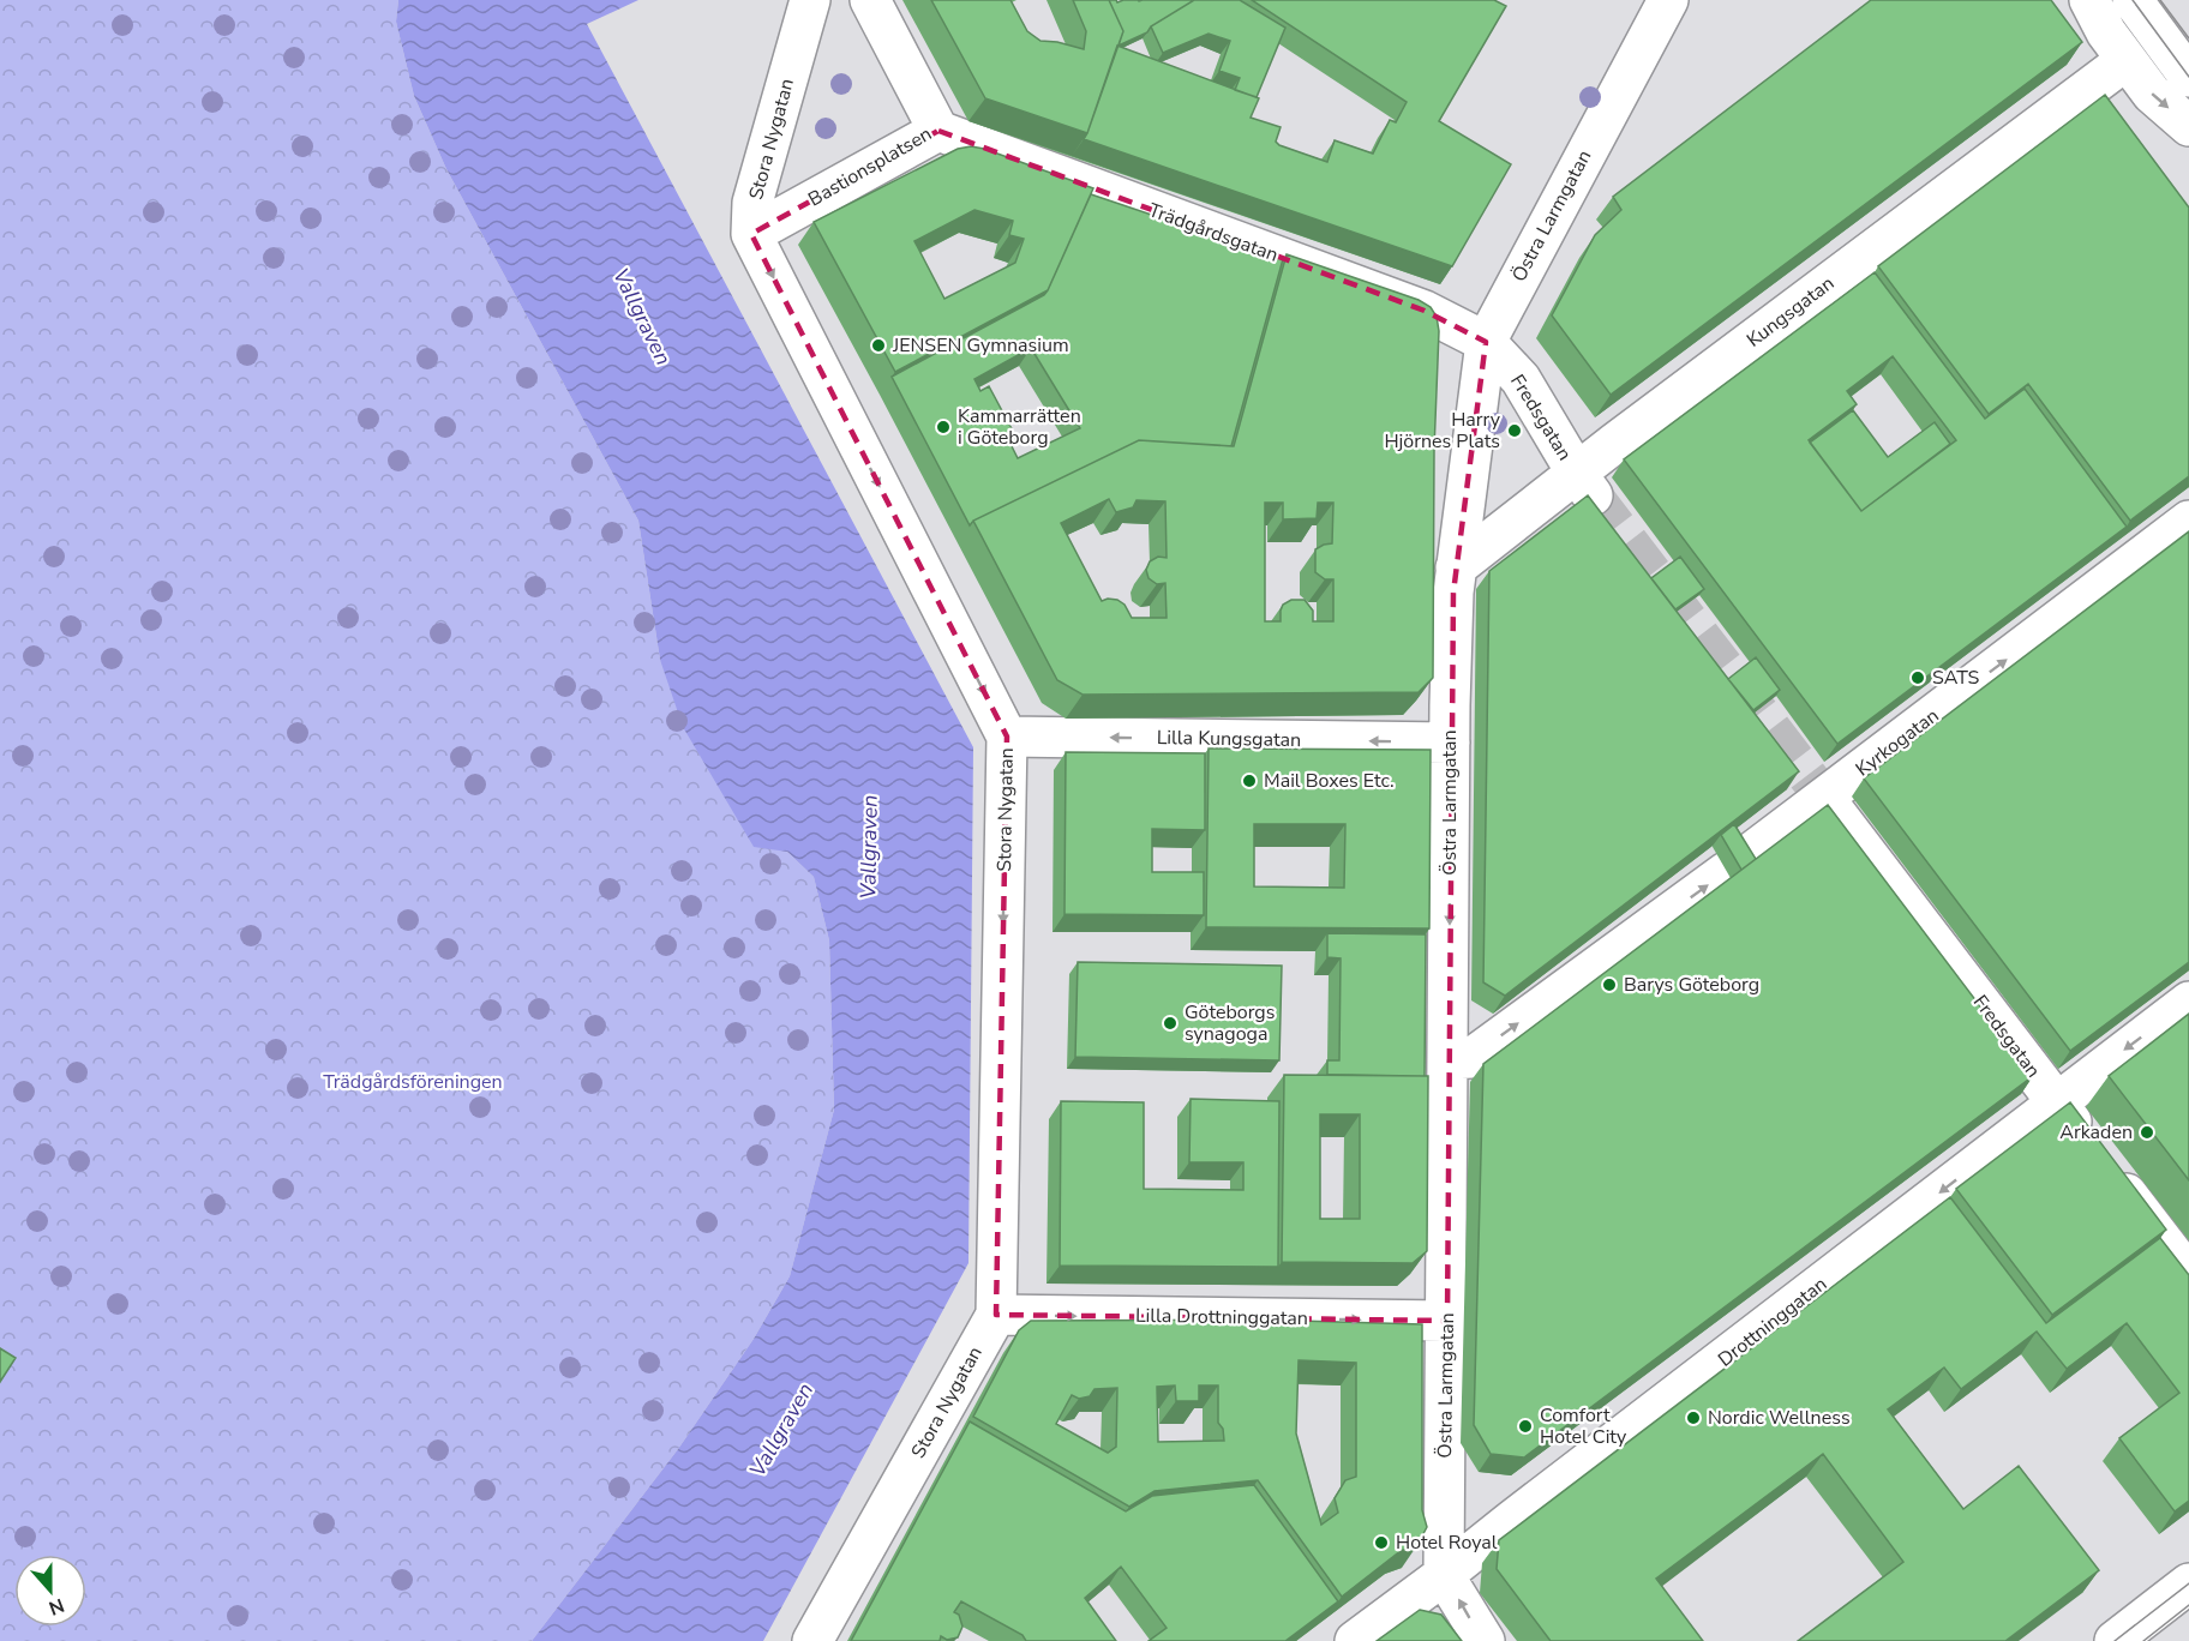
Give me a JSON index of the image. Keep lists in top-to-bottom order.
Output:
{
  "streets": {
    "street": [
      "Stora Nygatan",
      "Bastionsplatsen",
      "Östra Larmgatan",
      "Trädgårdsgatan",
      "Kungsgatan",
      "Fredsgatan",
      "Lilla Kungsgatan",
      "Kyrkogatan",
      "Lilla Drottninggatan",
      "Drottninggatan"
    ]
  },
  "crossings": [
    ["Stora Nygatan", "Bastionsplatsen"],
    ["Stora Nygatan", "Lilla Kungsgatan"],
    ["Stora Nygatan", "Lilla Drottninggatan"],
    ["Bastionsplatsen", "Trädgårdsgatan"],
    ["Östra Larmgatan", "Trädgårdsgatan"],
    ["Östra Larmgatan", "Kungsgatan"],
    ["Östra Larmgatan", "Fredsgatan"],
    ["Östra Larmgatan", "Lilla Kungsgatan"],
    ["Östra Larmgatan", "Kyrkogatan"],
    ["Östra Larmgatan", "Lilla Drottninggatan"],
    ["Östra Larmgatan", "Drottninggatan"],
    ["Trädgårdsgatan", "Fredsgatan"],
    ["Kungsgatan", "Fredsgatan"],
    ["Fredsgatan", "Kyrkogatan"],
    ["Fredsgatan", "Drottninggatan"]
  ],
  "one_way": [
    "Stora Nygatan",
    "Lilla Kungsgatan",
    "Kyrkogatan",
    "Lilla Drottninggatan",
    "Drottninggatan"
  ],
  "water": ["Vallgraven"],
  "parks": ["Trädgårdsföreningen"],
  "places": [
    "JENSEN Gymnasium",
    "Kammarrätten i Göteborg",
    "Harry Hjörnes Plats",
    "SATS",
    "Mail Boxes Etc.",
    "Barys Göteborg",
    "Göteborgs synagoga",
    "Arkaden",
    "Nordic Wellness",
    "Comfort Hotel City",
    "Hotel Royal"
  ],
  "north": "bottom"
}
